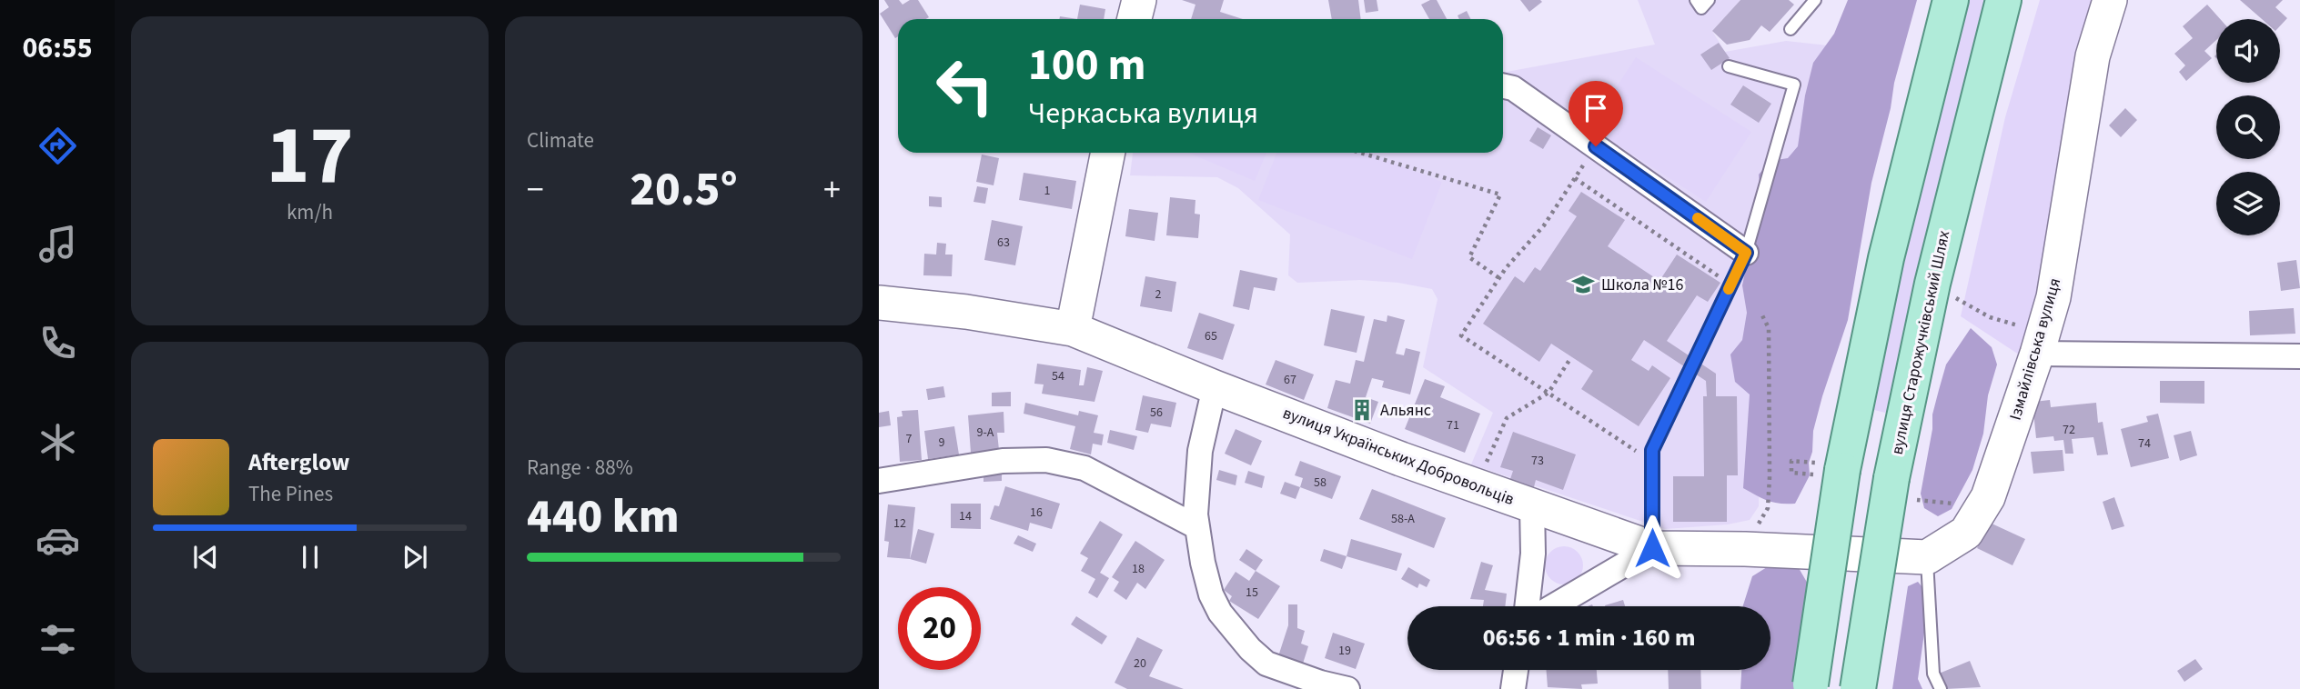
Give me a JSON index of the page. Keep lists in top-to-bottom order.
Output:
{
  "streets": {
    "main road": ["вулиця Старожучківський Шлях"],
    "street": ["Ізмайлівська вулиця", "вулиця Українських Добровольців"]
  },
  "crossings": [
    ["Ізмайлівська вулиця", "вулиця Українських Добровольців"]
  ],
  "places": {
    "school or university": ["Школа №16"],
    "building": ["Альянс"]
  },
  "house_numbers": [
    "1",
    "63",
    "2",
    "65",
    "54",
    "67",
    "56",
    "71",
    "72",
    "9-А",
    "7",
    "9",
    "74",
    "73",
    "58",
    "16",
    "14",
    "58-А",
    "12",
    "18",
    "15",
    "19",
    "20"
  ],
  "page": {
    "tabs": "06:55",
    "tile": [
      ["17", "km/h"],
      "Climate",
      ["Range · 88%", "440 km"]
    ],
    "turn": ["100 m", "Черкаська вулиця"],
    "heat": ["−", "20.5°", "+"],
    "song": ["Afterglow", "The Pines"],
    "limit": "20",
    "trip": "06:56 · 1 min · 160 m"
  }
}
